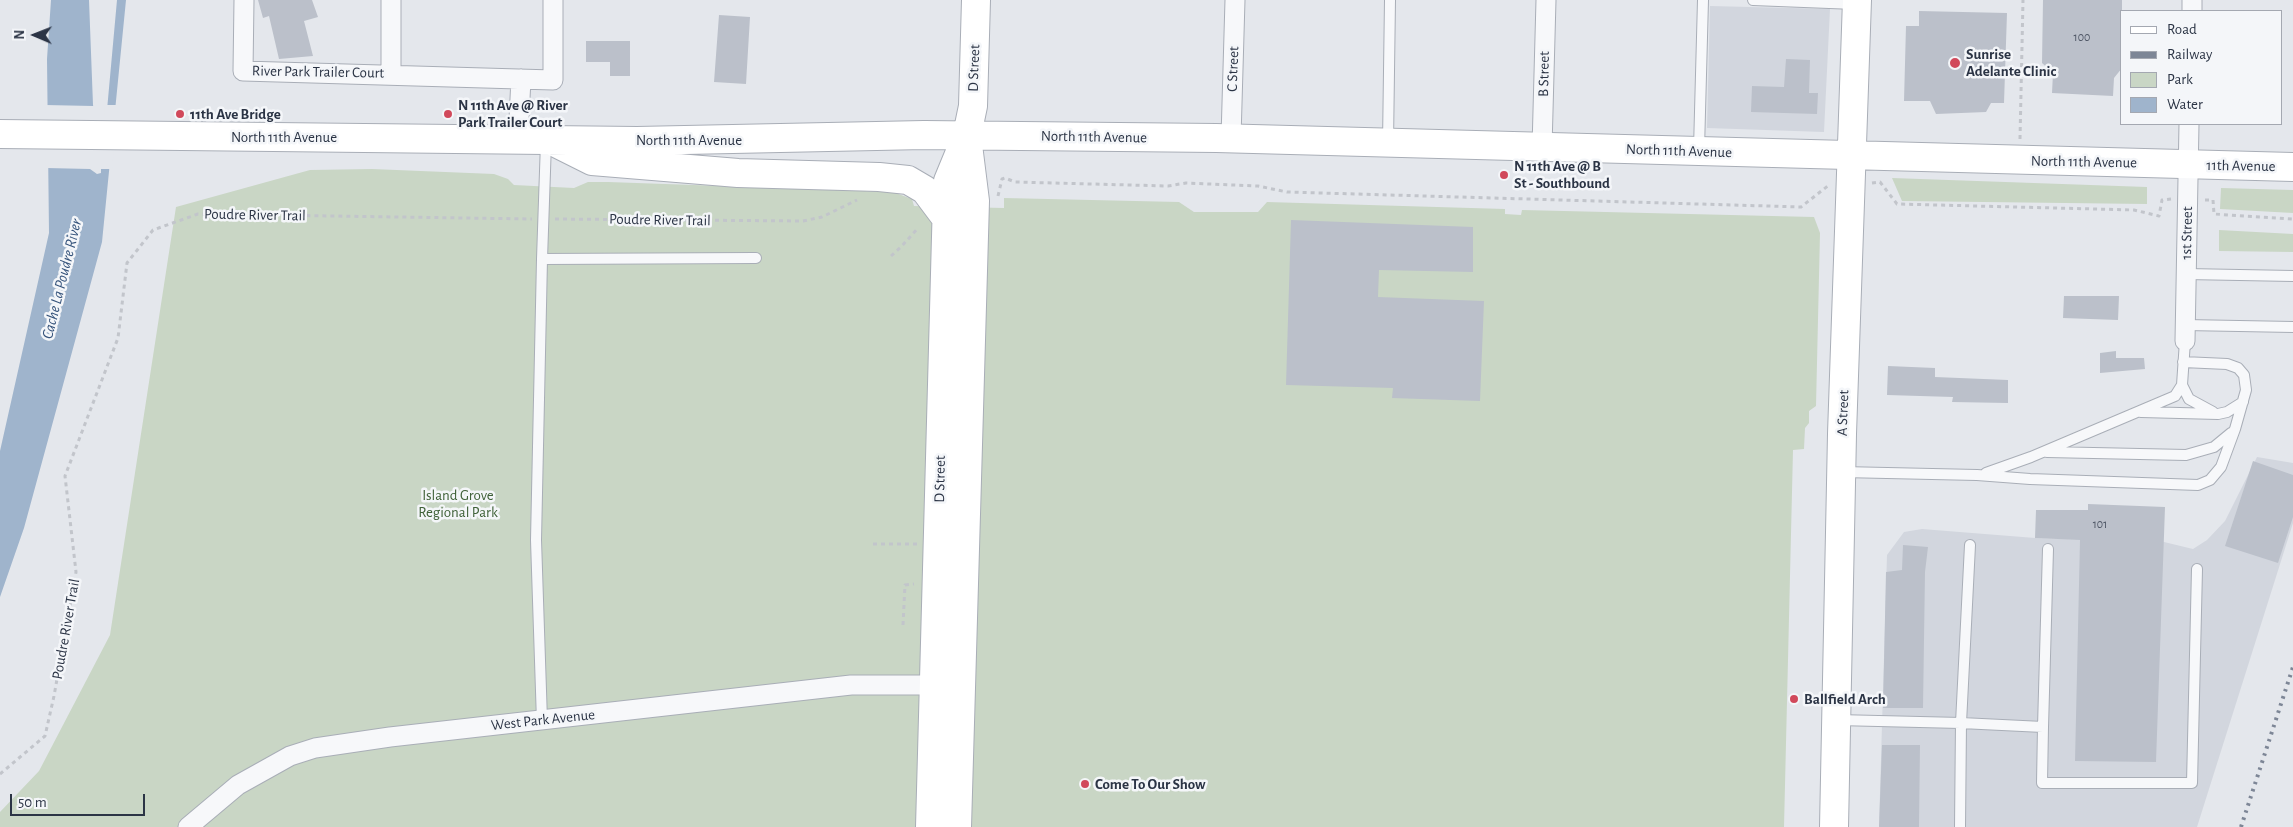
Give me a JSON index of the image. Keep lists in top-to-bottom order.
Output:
{
  "streets": {
    "main road": [
      "D Street",
      "North 11th Avenue",
      "11th Avenue",
      "A Street"
    ],
    "street": [
      "C Street",
      "River Park Trailer Court",
      "B Street",
      "1st Street",
      "West Park Avenue"
    ],
    "path": ["Poudre River Trail"]
  },
  "crossings": [
    ["D Street", "North 11th Avenue"],
    ["D Street", "West Park Avenue"],
    ["C Street", "North 11th Avenue"],
    ["B Street", "North 11th Avenue"],
    ["North 11th Avenue", "11th Avenue"],
    ["North 11th Avenue", "1st Street"],
    ["North 11th Avenue", "A Street"],
    ["11th Avenue", "1st Street"]
  ],
  "water": ["Cache La Poudre River"],
  "parks": ["Island Grove Regional Park"],
  "places": [
    "Sunrise Adelante Clinic",
    "11th Ave Bridge",
    "N 11th Ave @ River Park Trailer Court",
    "N 11th Ave @ B St - Southbound",
    "Ballfield Arch",
    "Come To Our Show"
  ],
  "house_numbers": ["100", "101"],
  "legend": [
    "Road",
    "Railway",
    "Park",
    "Water"
  ],
  "scale_bar": "50 m",
  "north": "left"
}
